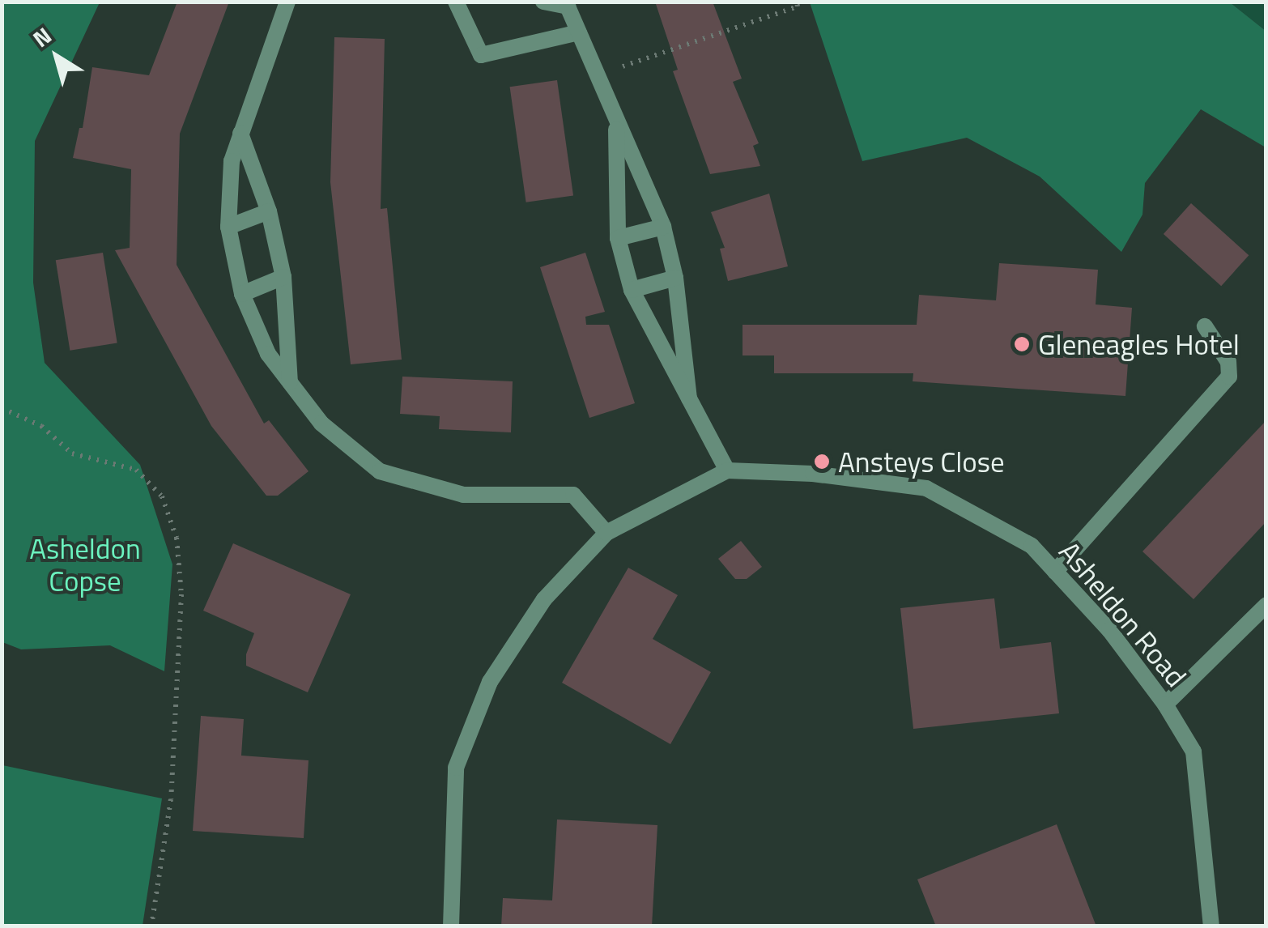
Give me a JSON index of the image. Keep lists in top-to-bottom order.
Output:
{
  "streets": {
    "street": ["Asheldon Road"]
  },
  "parks": ["Asheldon Copse"],
  "places": ["Gleneagles Hotel", "Ansteys Close"],
  "north": "top left"
}
